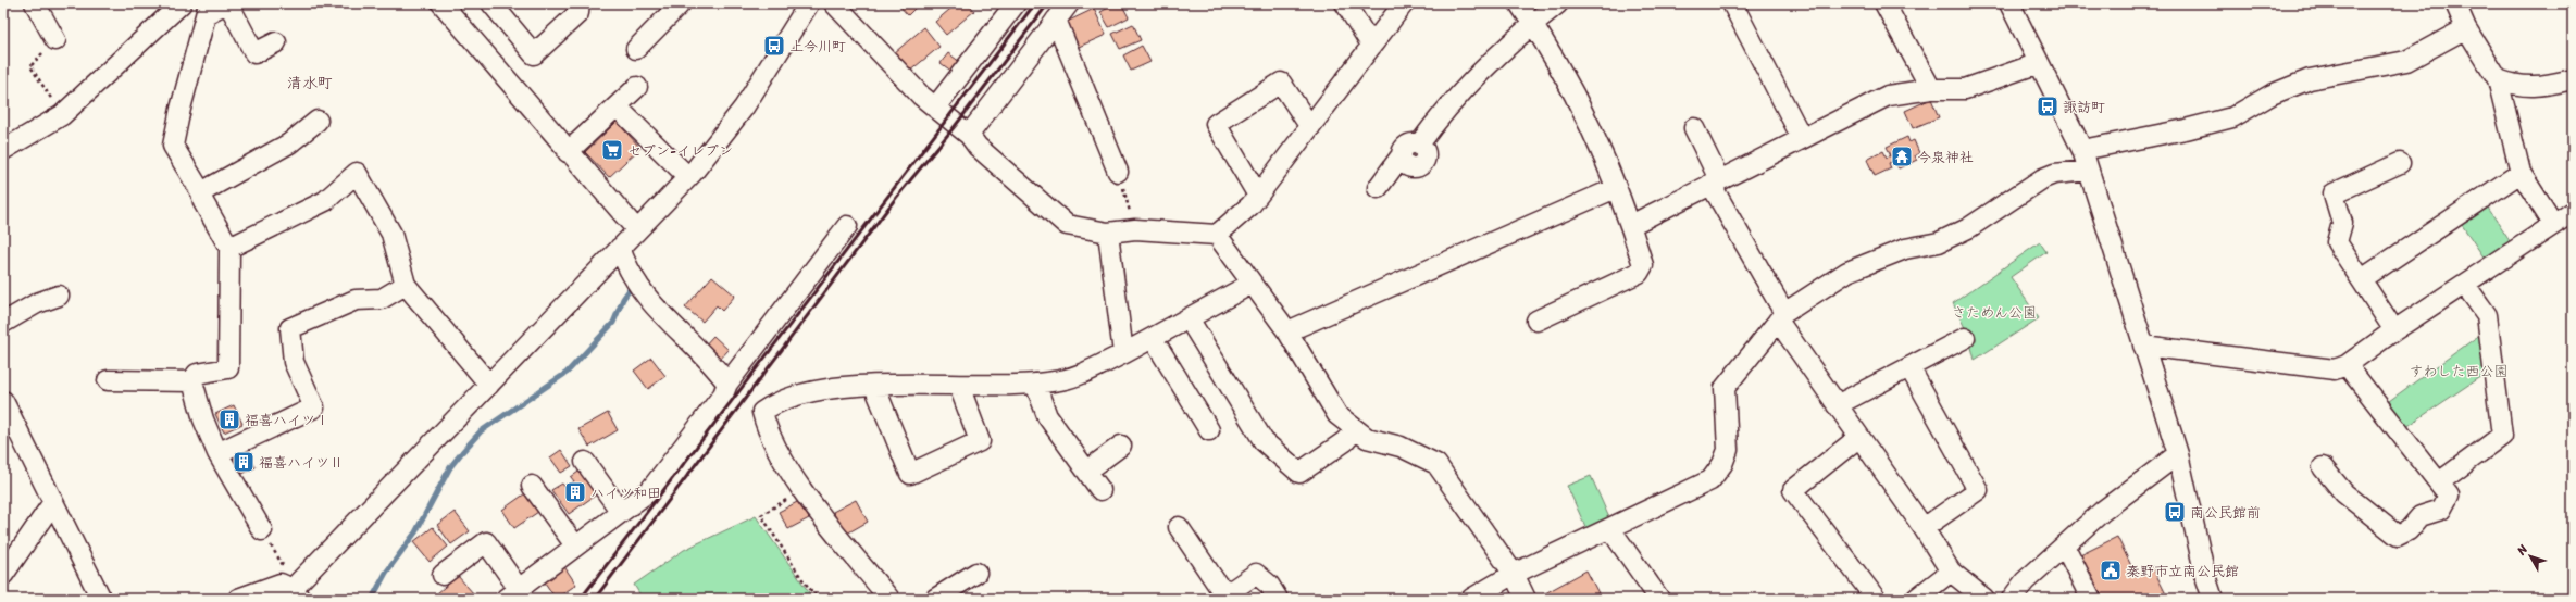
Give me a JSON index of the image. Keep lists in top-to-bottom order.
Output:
{
  "districts": ["清水町"],
  "parks": ["さためん公園", "すわした西公園"],
  "places": {
    "bus stop": ["上今川町", "諏訪町", "南公民館前"],
    "supermarket": ["セブン-イレブン"],
    "temple": ["今泉神社"],
    "building": ["福喜ハイツⅠ", "福喜ハイツⅡ", "ハイツ和田"],
    "public building": ["秦野市立南公民館"]
  },
  "north": "top left"
}
